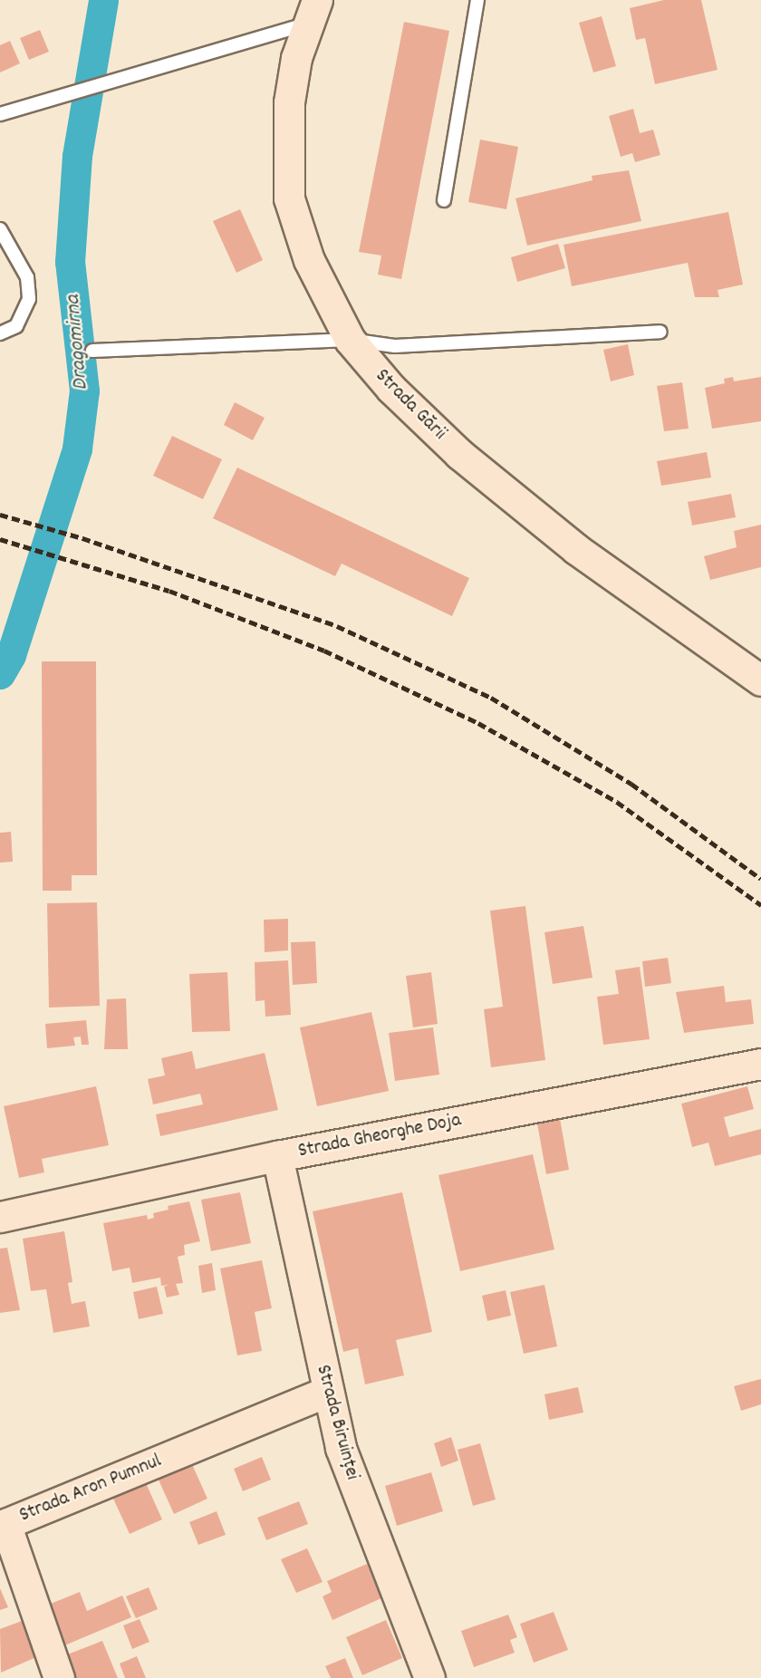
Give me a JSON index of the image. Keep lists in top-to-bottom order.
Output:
{
  "streets": {
    "street": [
      "Strada Gării",
      "Strada Gheorghe Doja",
      "Strada Biruinței",
      "Strada Aron Pumnul"
    ]
  },
  "crossings": [
    ["Strada Gheorghe Doja", "Strada Biruinței"],
    ["Strada Biruinței", "Strada Aron Pumnul"]
  ],
  "water": ["Dragomirna"]
}
